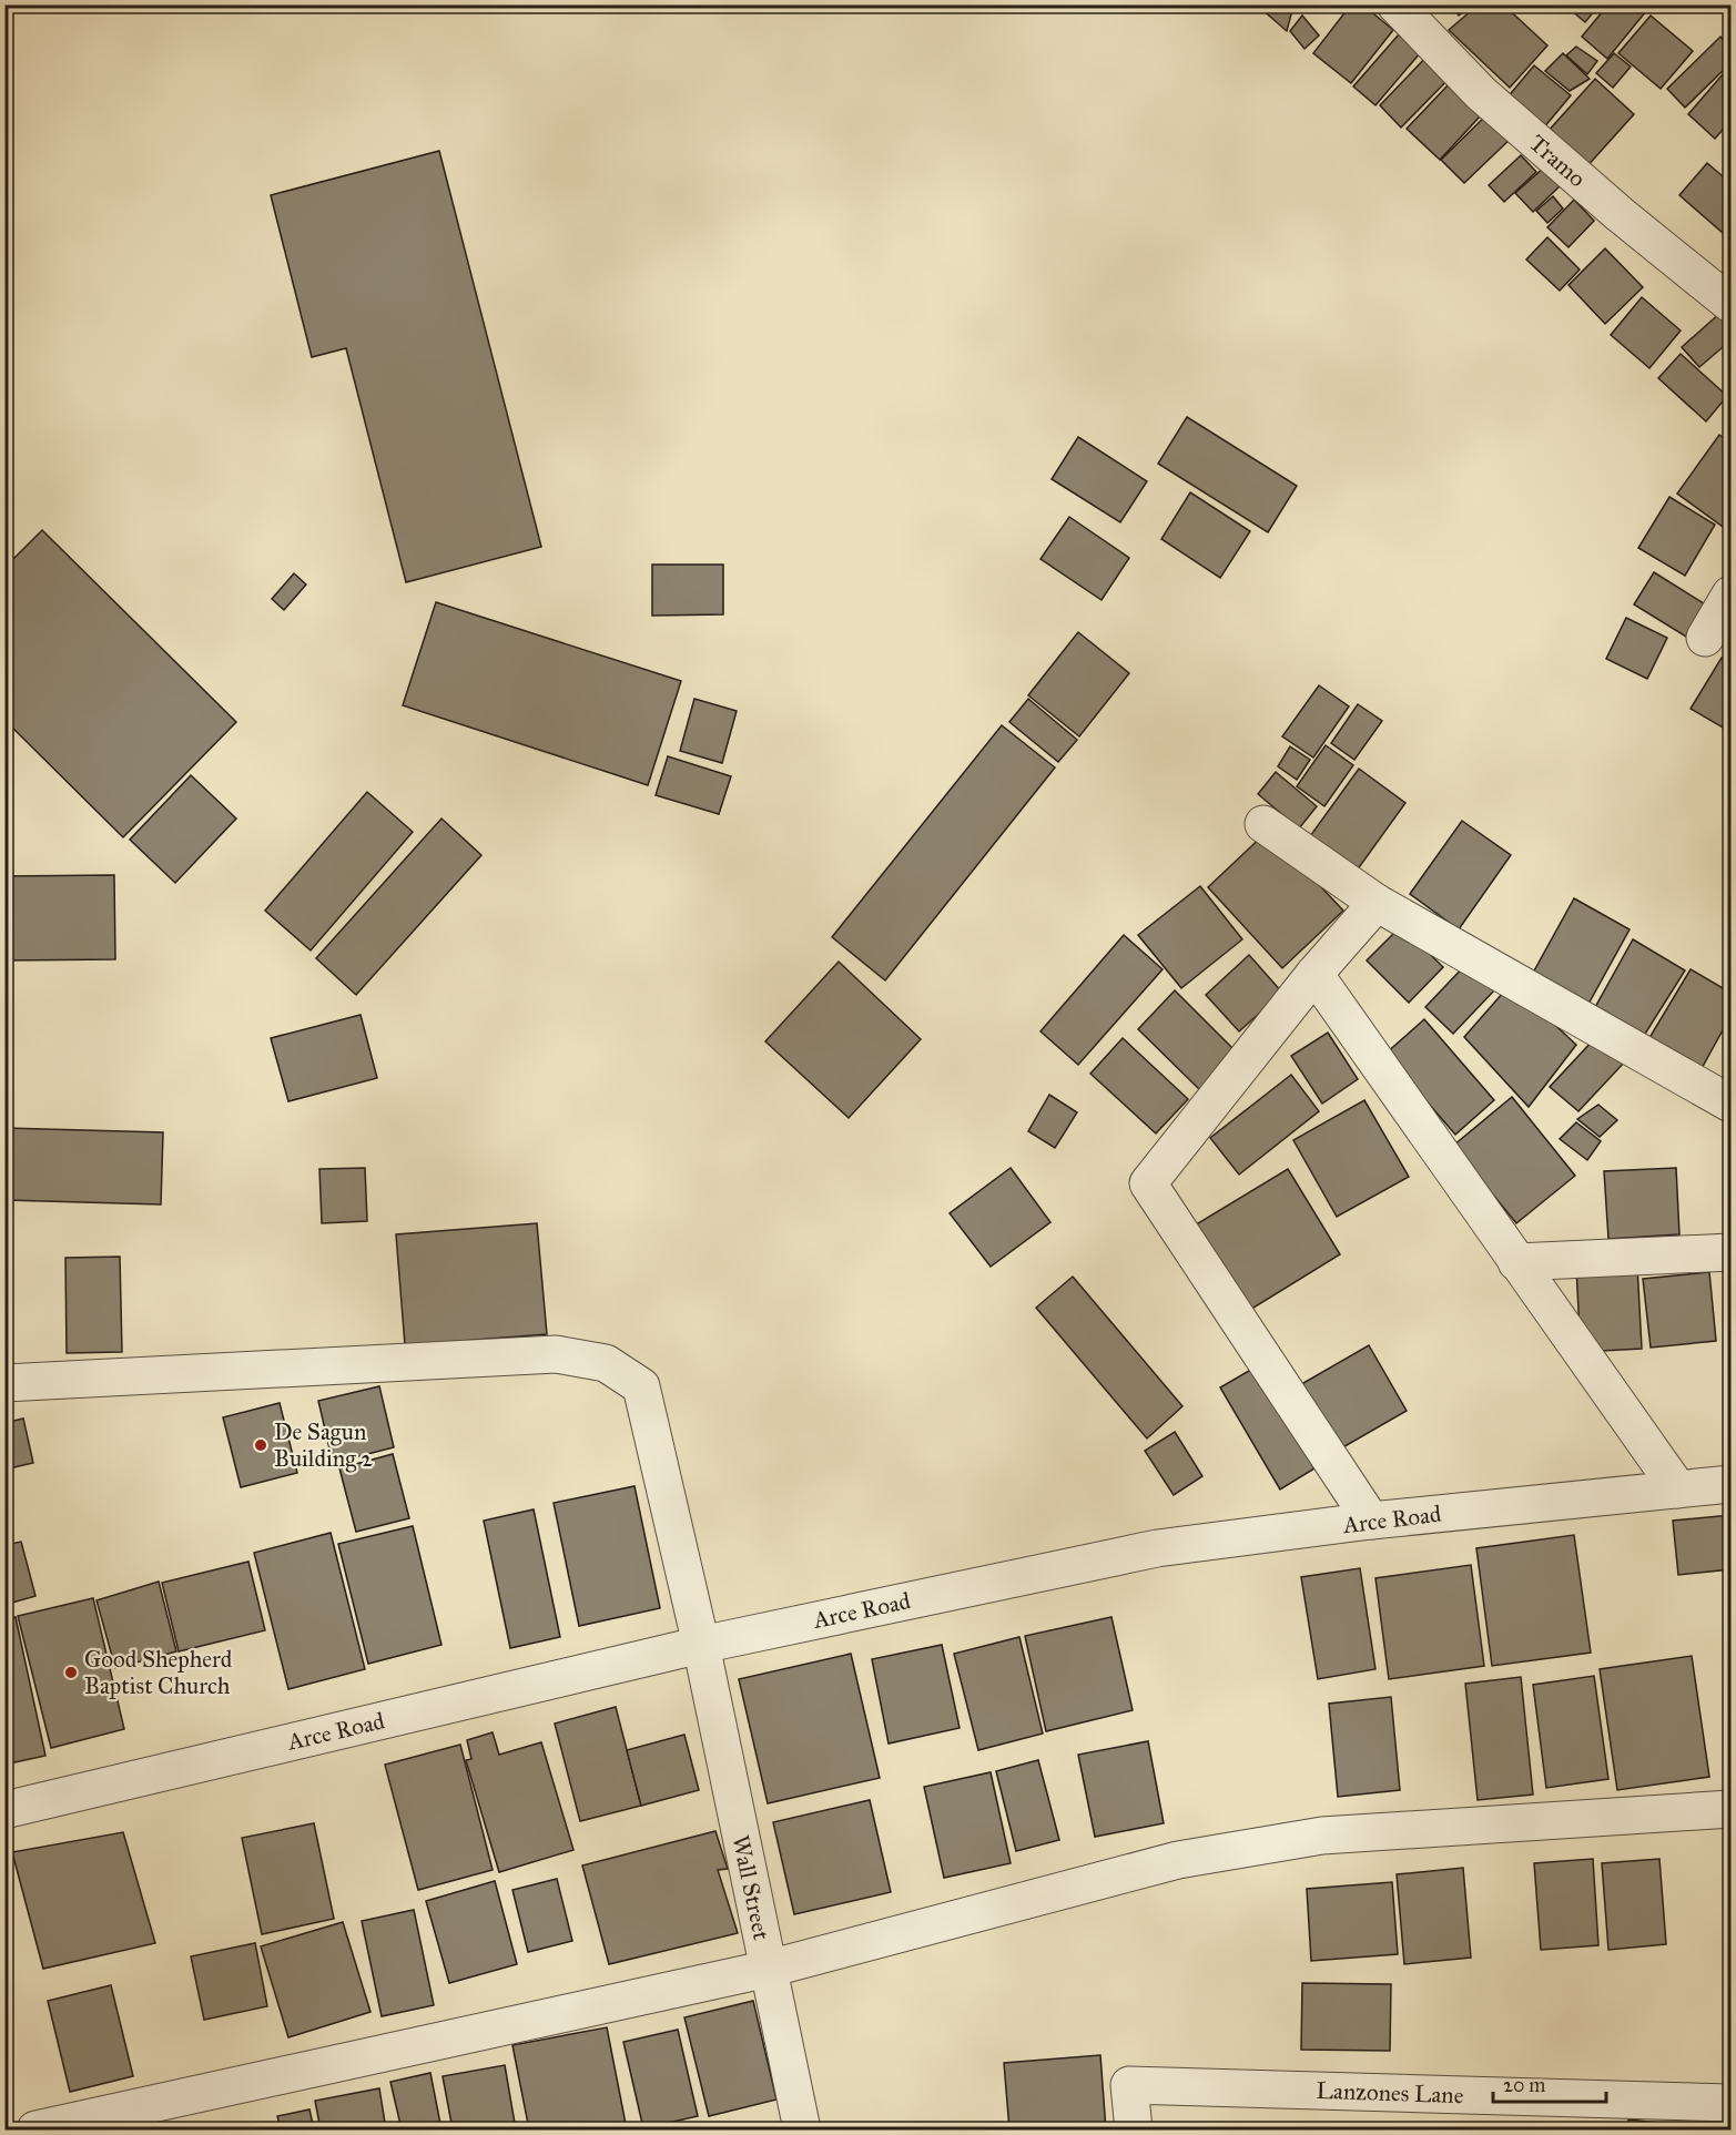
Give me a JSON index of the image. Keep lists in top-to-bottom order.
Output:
{
  "streets": {
    "street": [
      "Tramo",
      "Arce Road",
      "Wall Street",
      "Lanzones Lane"
    ]
  },
  "crossings": [
    ["Arce Road", "Wall Street"]
  ],
  "places": ["De Sagun Building 2", "Good Shepherd Baptist Church"],
  "scale_bar": "20 m"
}
